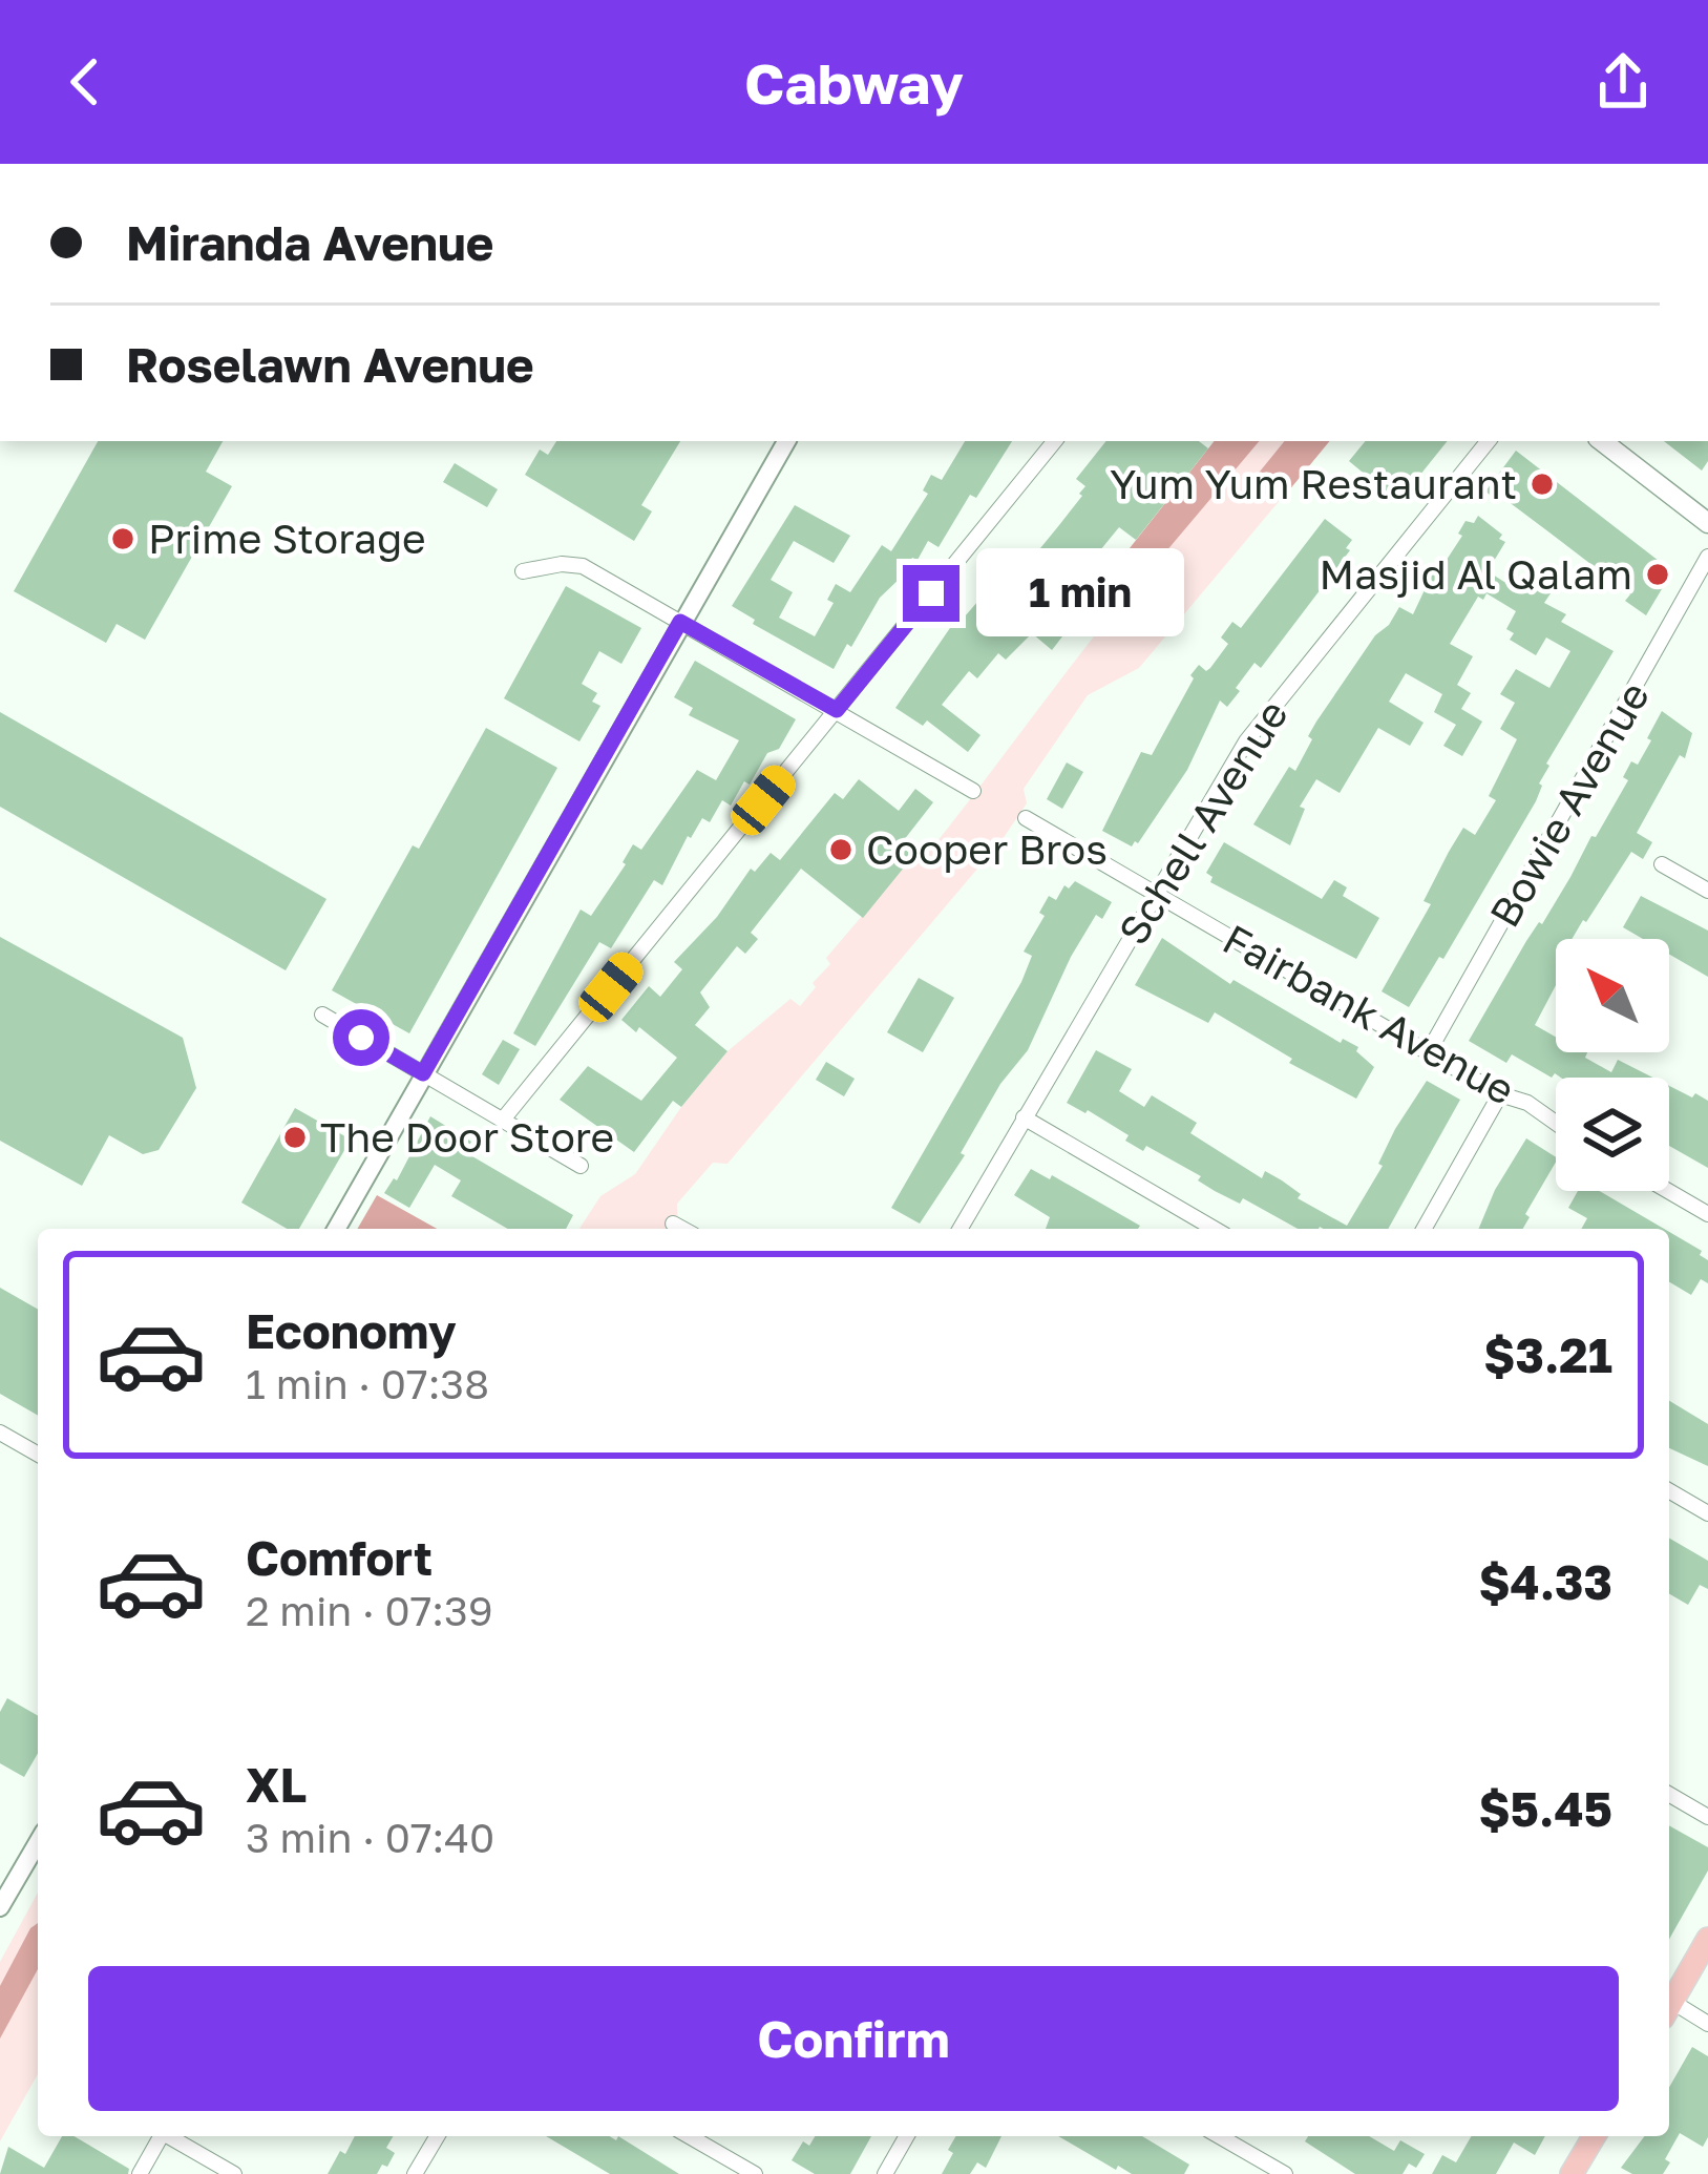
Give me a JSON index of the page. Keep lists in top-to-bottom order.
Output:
{
  "streets": {
    "street": ["Bowie Avenue", "Schell Avenue", "Fairbank Avenue"]
  },
  "crossings": [
    ["Bowie Avenue", "Fairbank Avenue"],
    ["Schell Avenue", "Fairbank Avenue"]
  ],
  "places": [
    "Yum Yum Restaurant",
    "Prime Storage",
    "Masjid Al Qalam",
    "Cooper Bros",
    "The Door Store"
  ],
  "north": "top left",
  "page": {
    "header": "Cabway",
    "banner": ["Miranda Avenue", "Roselawn Avenue"],
    "bubble": "1 min",
    "list": [
      {
        "name": "Economy",
        "note": "1 min · 07:38",
        "value": "$3.21"
      },
      {
        "name": "Comfort",
        "note": "2 min · 07:39",
        "value": "$4.33"
      },
      {
        "name": "XL",
        "note": "3 min · 07:40",
        "value": "$5.45"
      }
    ],
    "buttons": "Confirm"
  }
}
